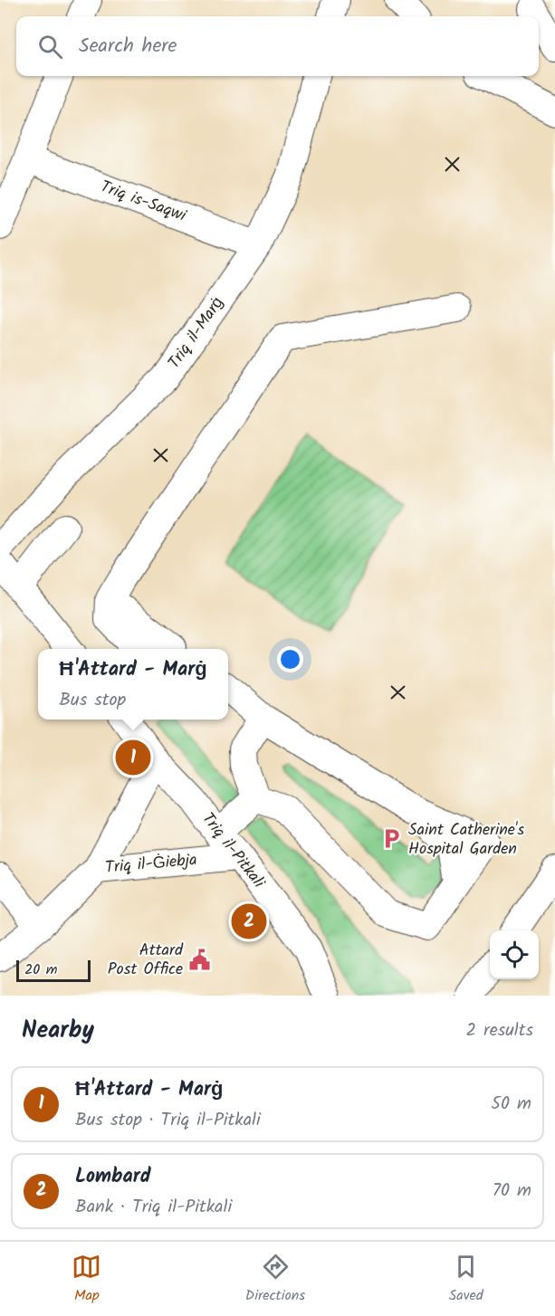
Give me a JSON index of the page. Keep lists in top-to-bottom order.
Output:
{
  "streets": {
    "street": [
      "Triq is-Saqwi",
      "Triq il-Marġ",
      "Triq il-Pitkali",
      "Triq il-Ġiebja"
    ]
  },
  "crossings": [
    ["Triq is-Saqwi", "Triq il-Marġ"],
    ["Triq il-Pitkali", "Triq il-Ġiebja"]
  ],
  "places": {
    "parking": ["Saint Catherine's Hospital Garden"],
    "public building": ["Attard Post Office"]
  },
  "scale_bar": "20 m",
  "page": {
    "search": "Search here",
    "popup": ["Ħ'Attard - Marġ", "Bus stop"],
    "pins": ["1", "2"],
    "scale": "20 m",
    "heading": ["Nearby", "2 results"],
    "list": [
      {
        "mark": "1",
        "name": "Ħ'Attard - Marġ",
        "note": "Bus stop · Triq il-Pitkali",
        "value": "50 m"
      },
      {
        "mark": "2",
        "name": "Lombard",
        "note": "Bank · Triq il-Pitkali",
        "value": "70 m"
      }
    ],
    "nav": ["Map", "Directions", "Saved"]
  }
}
